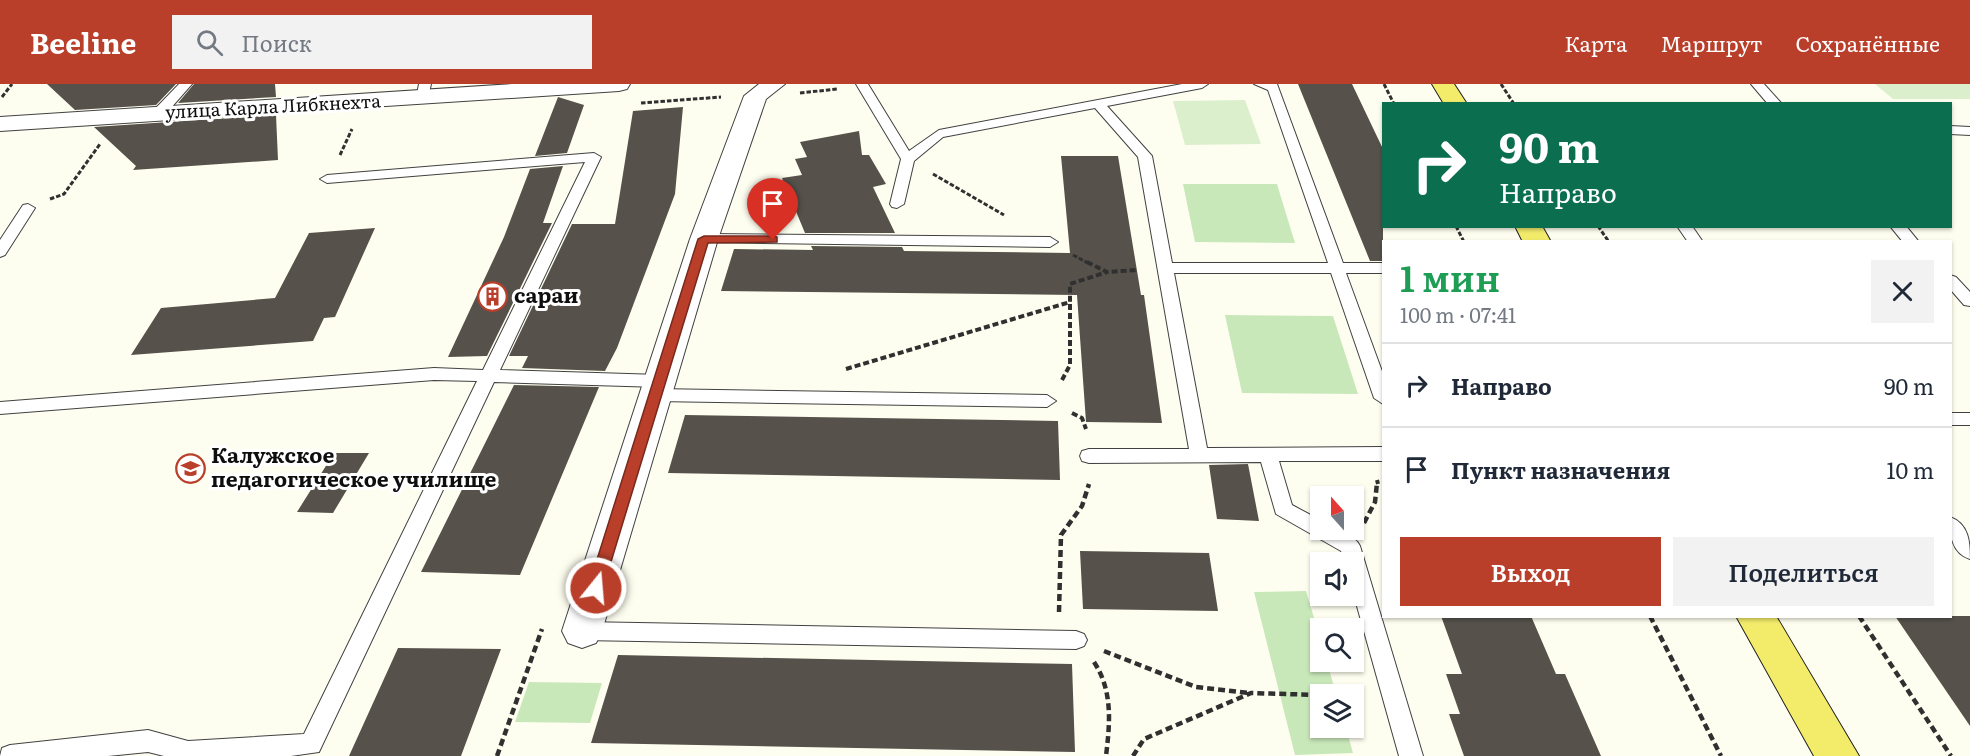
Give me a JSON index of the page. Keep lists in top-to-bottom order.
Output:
{
  "streets": {
    "street": ["улица Карла Либкнехта"]
  },
  "places": {
    "building": ["сараи"],
    "school or university": ["Калужское педагогическое училище"]
  },
  "north": "top",
  "page": {
    "header": "Beeline",
    "search": "Поиск",
    "nav": ["Карта", "Маршрут", "Сохранённые"],
    "turn": ["90 m", "Направо"],
    "heading": ["1 мин", "100 m · 07:41"],
    "list": [
      {
        "name": "Направо",
        "value": "90 m"
      },
      {
        "name": "Пункт назначения",
        "value": "10 m"
      }
    ],
    "buttons": ["Выход", "Поделиться"]
  }
}
